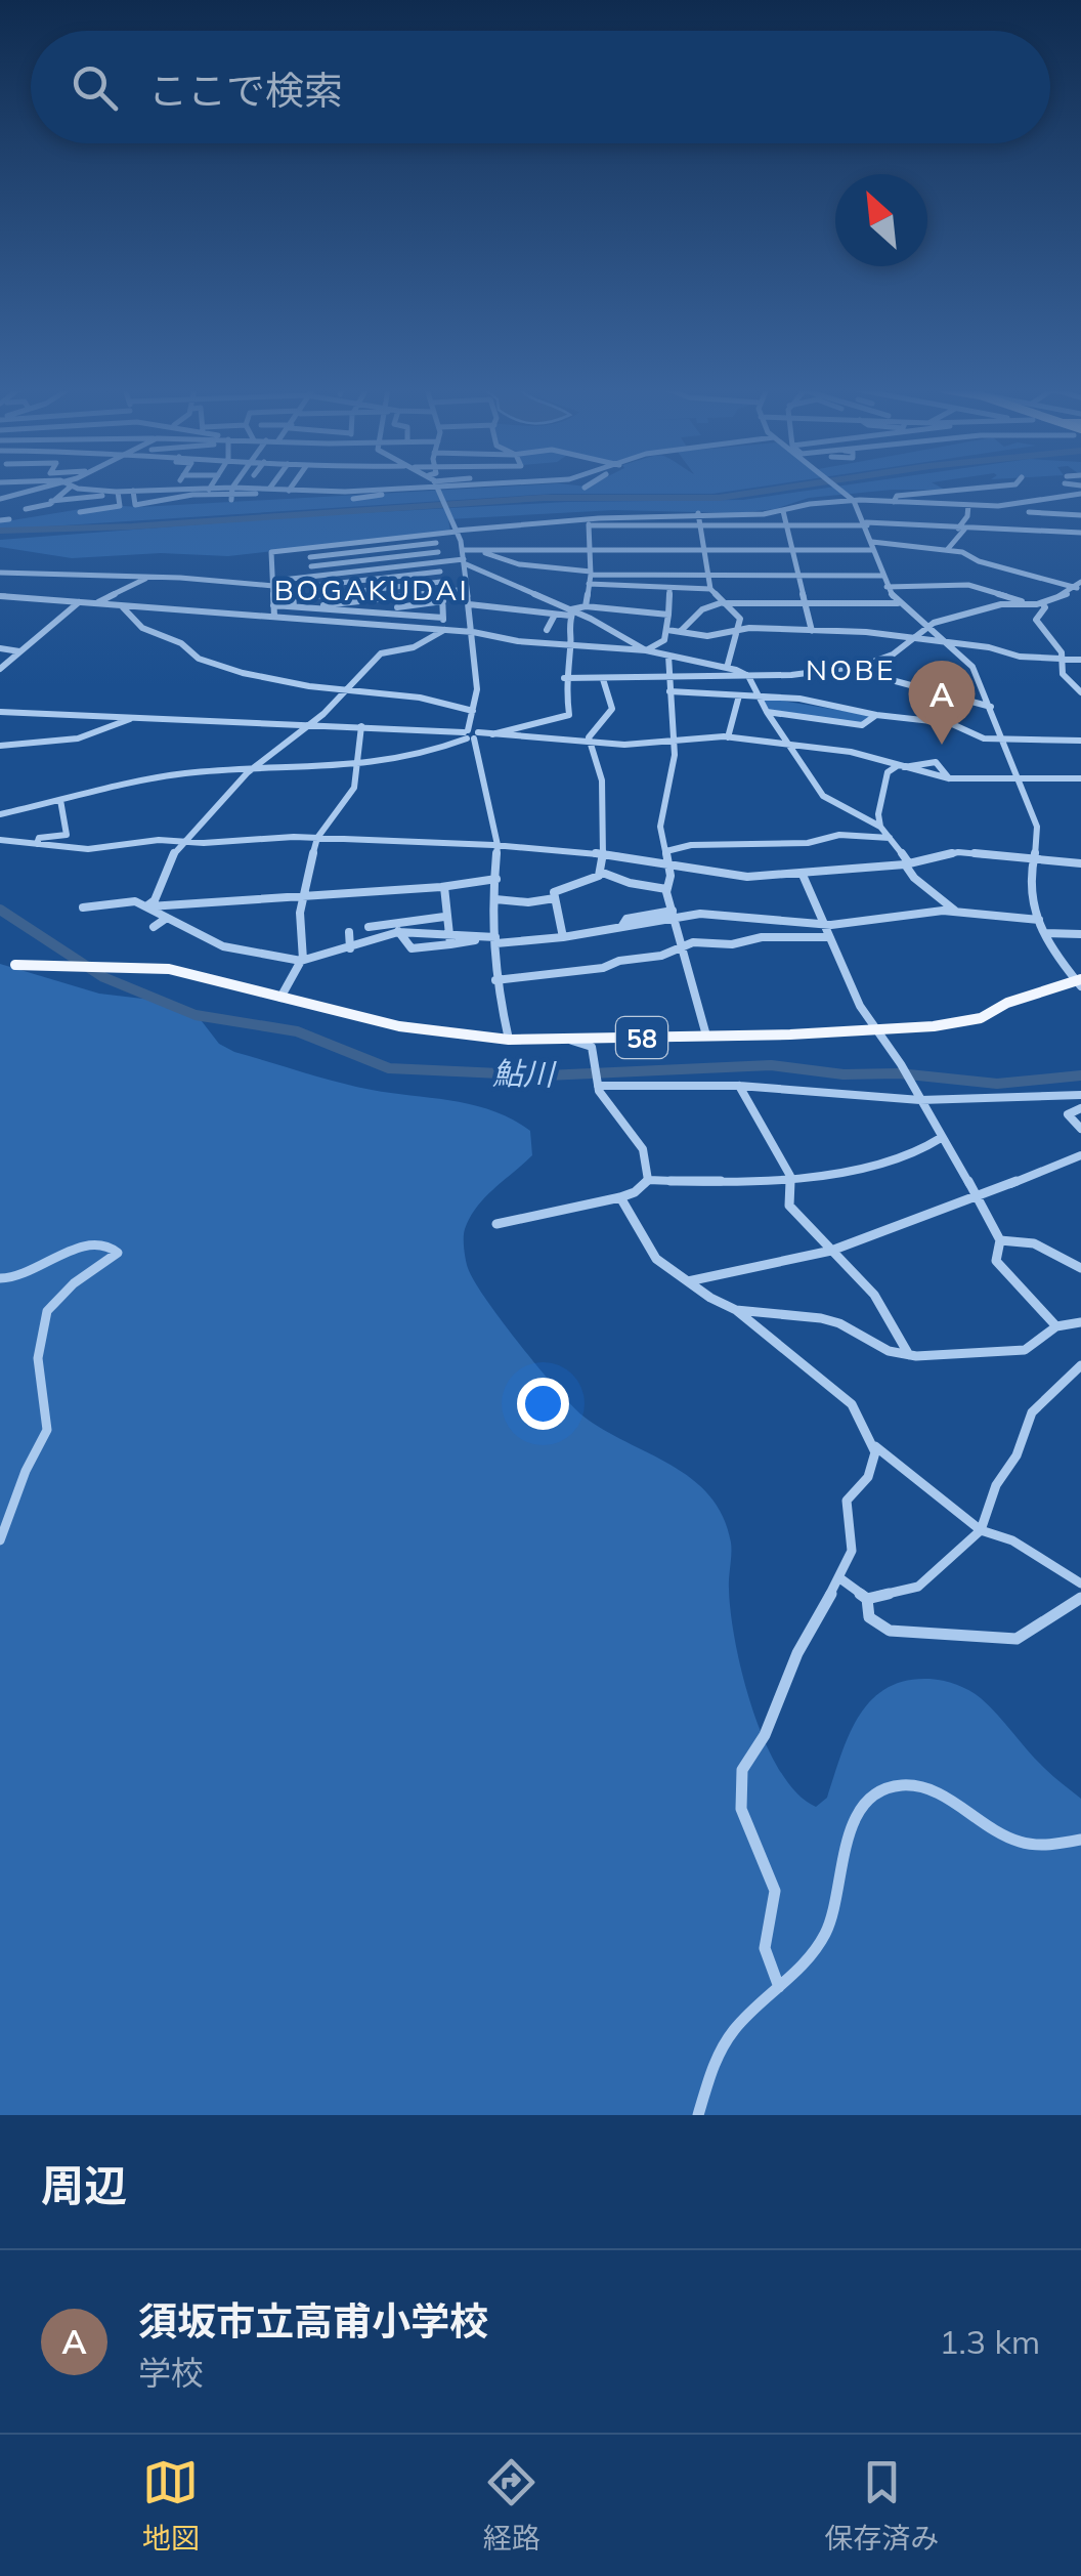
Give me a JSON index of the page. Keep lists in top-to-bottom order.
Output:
{
  "streets": {
    "main road": ["58"]
  },
  "districts": ["BOGAKUDAI", "NOBE"],
  "water": ["鮎川"],
  "north": "top left",
  "page": {
    "search": "ここで検索",
    "pins": "A",
    "heading": "周辺",
    "list": [
      {
        "mark": "A",
        "name": "須坂市立高甫小学校",
        "note": "学校",
        "value": "1.3 km"
      }
    ],
    "nav": ["地図", "経路", "保存済み"]
  }
}
